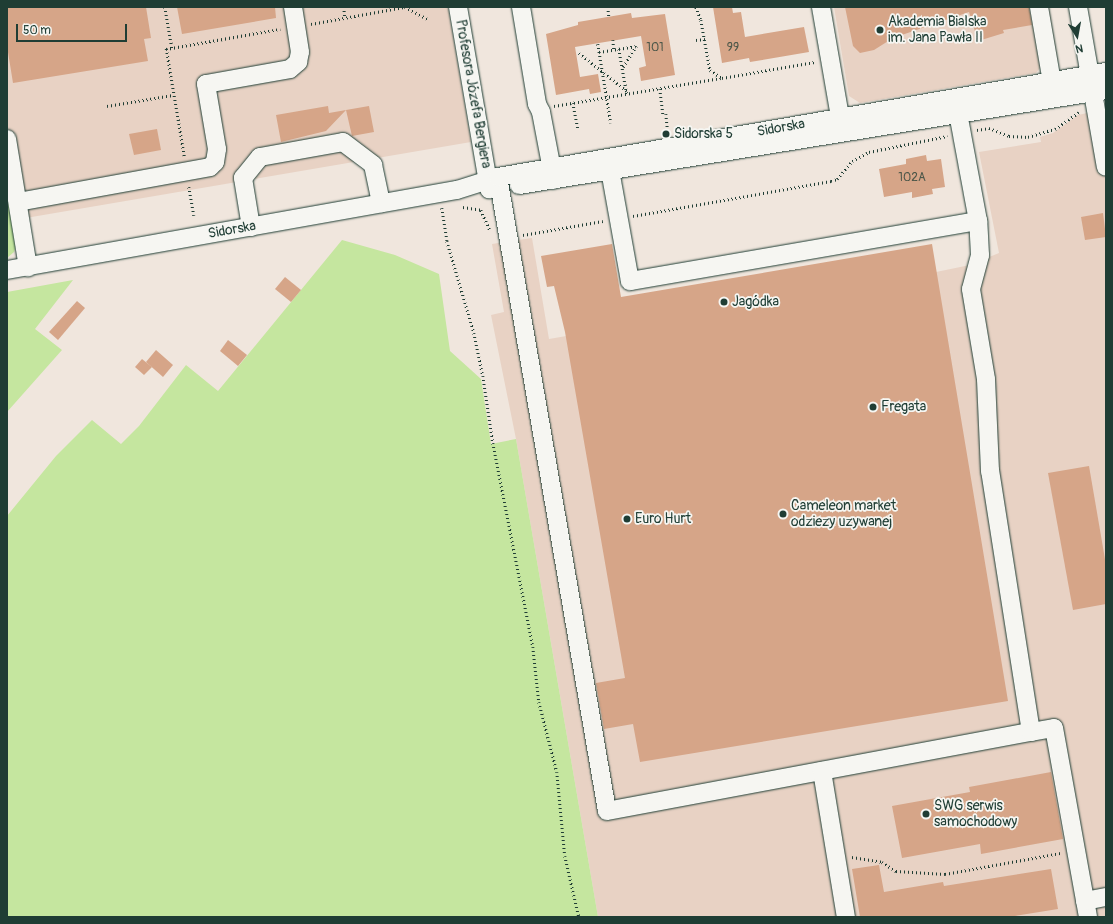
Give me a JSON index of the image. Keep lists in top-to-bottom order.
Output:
{
  "streets": {
    "street": ["Profesora Józefa Bergiera", "Sidorska"]
  },
  "crossings": [
    ["Profesora Józefa Bergiera", "Sidorska"]
  ],
  "places": [
    "Akademia Bialska im. Jana Pawła II",
    "Sidorska 5",
    "Jagódka",
    "Fregata",
    "Cameleon market odziezy uzywanej",
    "Euro Hurt",
    "SWG serwis samochodowy"
  ],
  "house_numbers": ["101", "99", "102A"],
  "scale_bar": "50 m",
  "north": "bottom"
}
